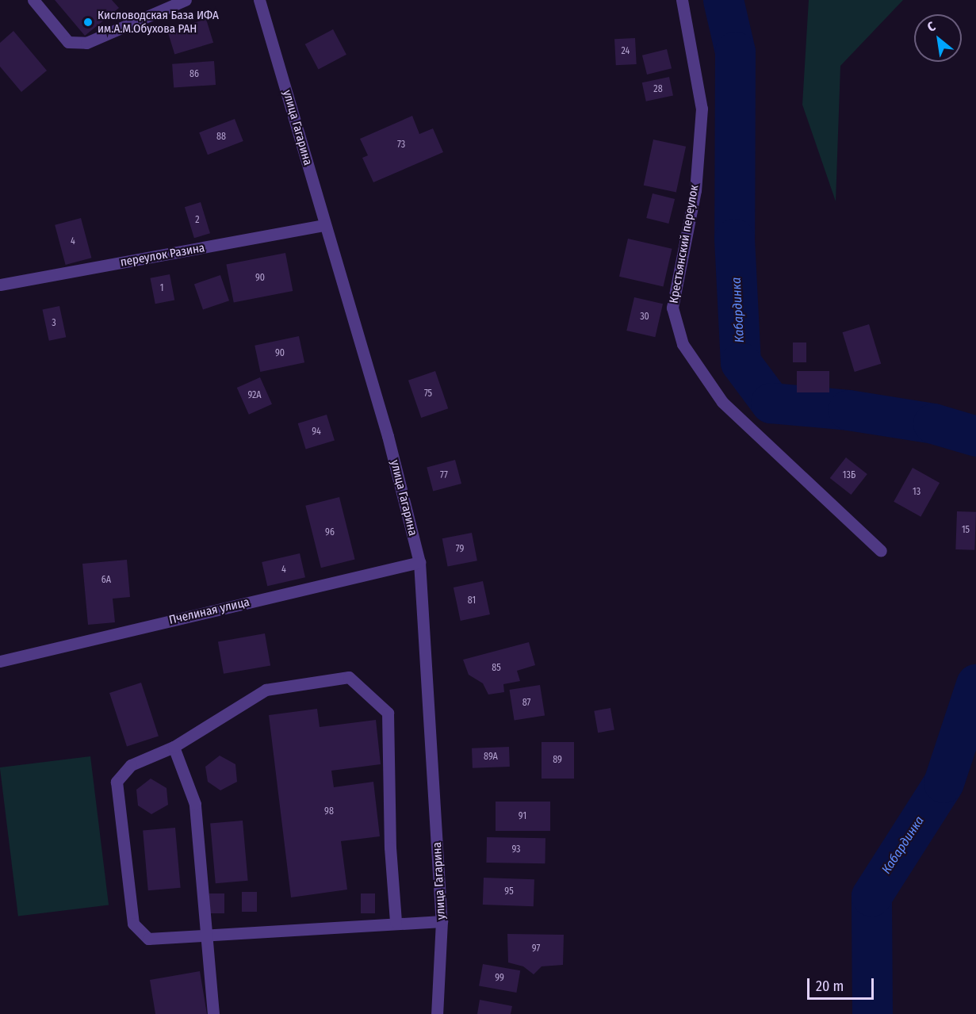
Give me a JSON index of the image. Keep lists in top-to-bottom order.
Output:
{
  "streets": {
    "street": [
      "улица Гагарина",
      "Крестьянский переулок",
      "переулок Разина",
      "Пчелиная улица"
    ]
  },
  "crossings": [
    ["улица Гагарина", "переулок Разина"],
    ["улица Гагарина", "Пчелиная улица"]
  ],
  "water": ["Кабардинка"],
  "places": ["Кисловодская База ИФА им.А.М.Обухова РАН"],
  "house_numbers": [
    "24",
    "86",
    "28",
    "88",
    "73",
    "2",
    "4",
    "90",
    "1",
    "30",
    "3",
    "90",
    "75",
    "92А",
    "94",
    "77",
    "13Б",
    "13",
    "15",
    "96",
    "79",
    "4",
    "6А",
    "81",
    "85",
    "87",
    "89А",
    "89",
    "98",
    "91",
    "93",
    "95",
    "97",
    "99"
  ],
  "scale_bar": "20 m",
  "north": "top left"
}
